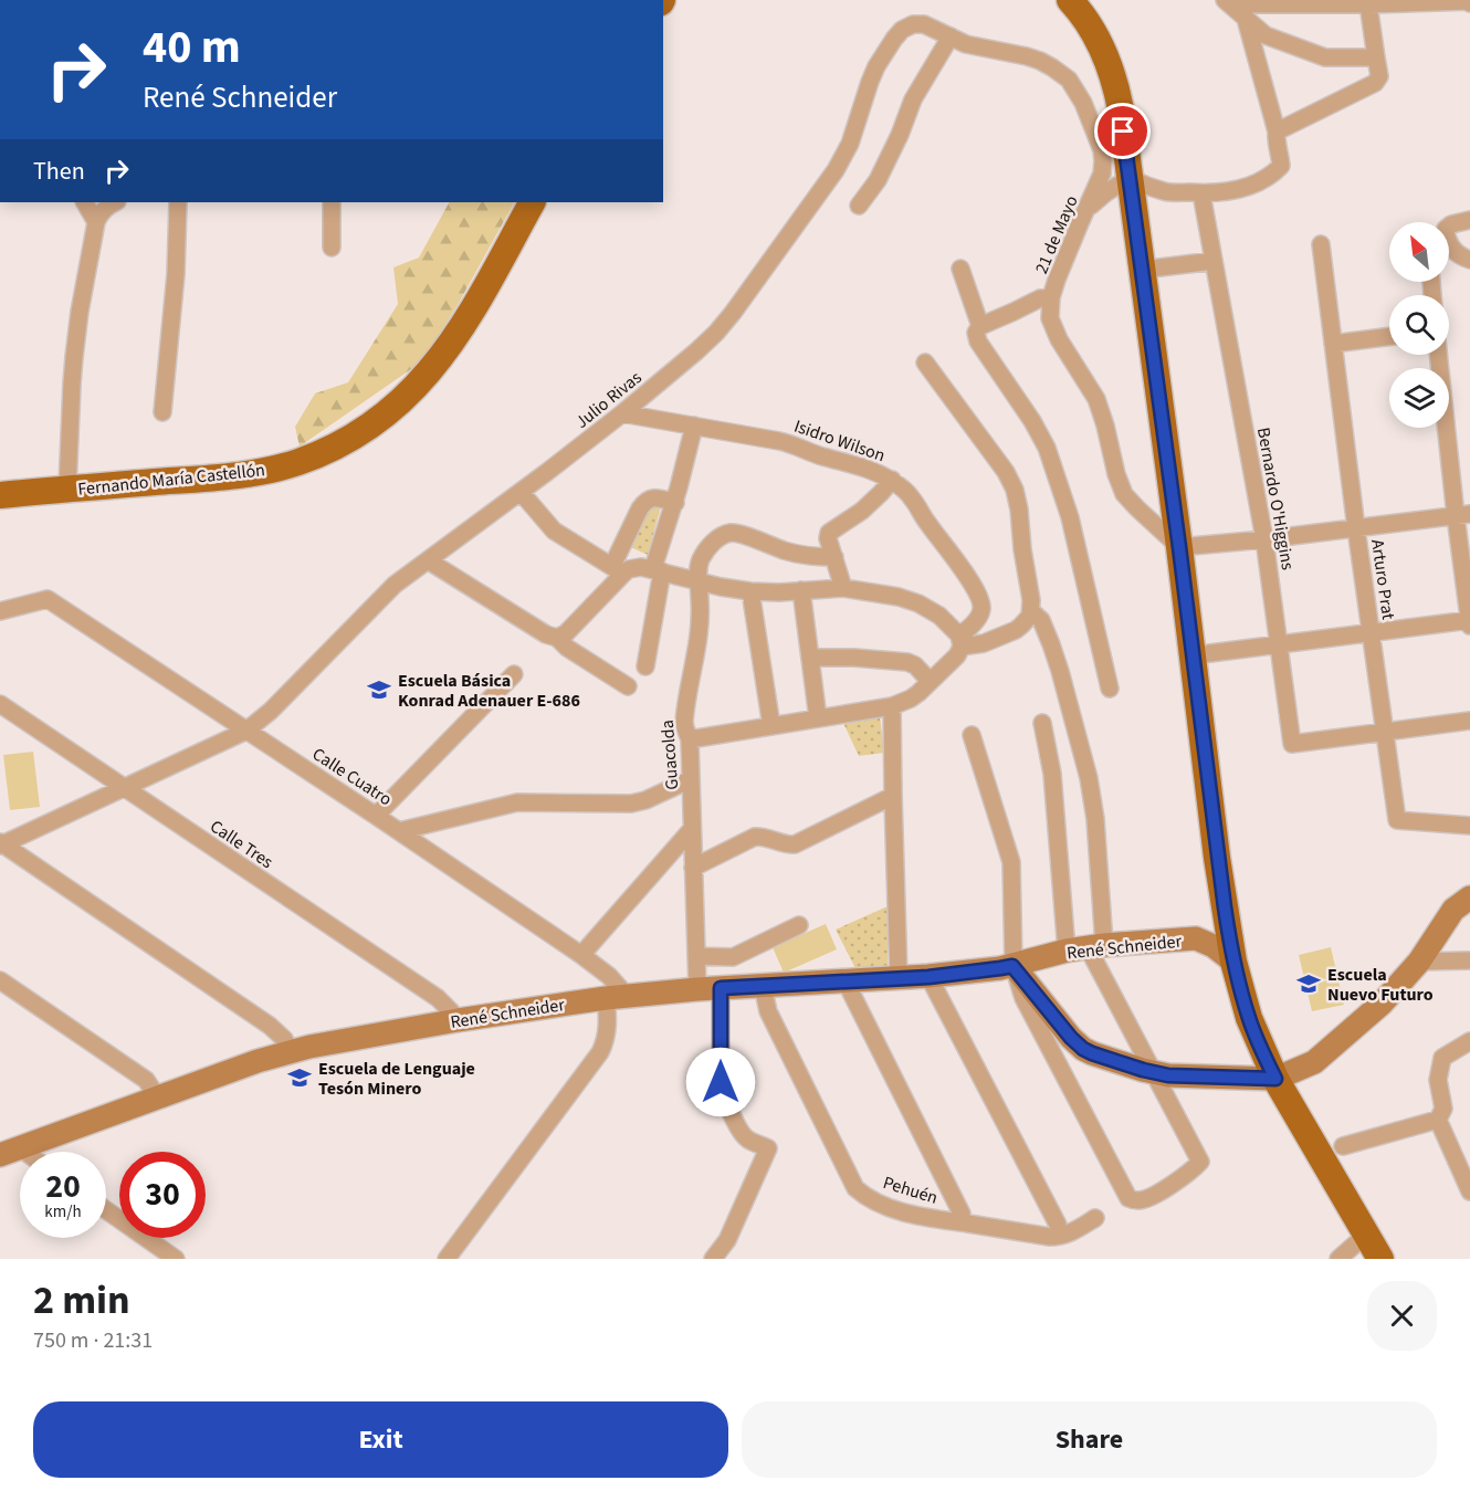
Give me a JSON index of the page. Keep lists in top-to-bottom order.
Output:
{
  "streets": {
    "main road": ["Fernando María Castellón", "René Schneider"],
    "street": [
      "21 de Mayo",
      "Julio Rivas",
      "Isidro Wilson",
      "Bernardo O'Higgins",
      "Arturo Prat",
      "Guacolda",
      "Calle Cuatro",
      "Calle Tres",
      "Pehuén"
    ]
  },
  "crossings": [
    ["21 de Mayo", "Julio Rivas"],
    ["Julio Rivas", "Isidro Wilson"],
    ["Julio Rivas", "Calle Cuatro"],
    ["Julio Rivas", "Calle Tres"],
    ["Bernardo O'Higgins", "Arturo Prat"],
    ["Guacolda", "René Schneider"],
    ["Calle Cuatro", "René Schneider"],
    ["Calle Tres", "René Schneider"],
    ["René Schneider", "Pehuén"]
  ],
  "places": {
    "school or university": ["Escuela Básica Konrad Adenauer E-686", "Escuela Nuevo Futuro", "Escuela de Lenguaje Tesón Minero"]
  },
  "north": "top left",
  "page": {
    "turn": ["40 m", "René Schneider"],
    "then": "Then",
    "speed": "20 km/h",
    "limit": "30",
    "heading": ["2 min", "750 m · 21:31"],
    "buttons": ["Exit", "Share"]
  }
}
